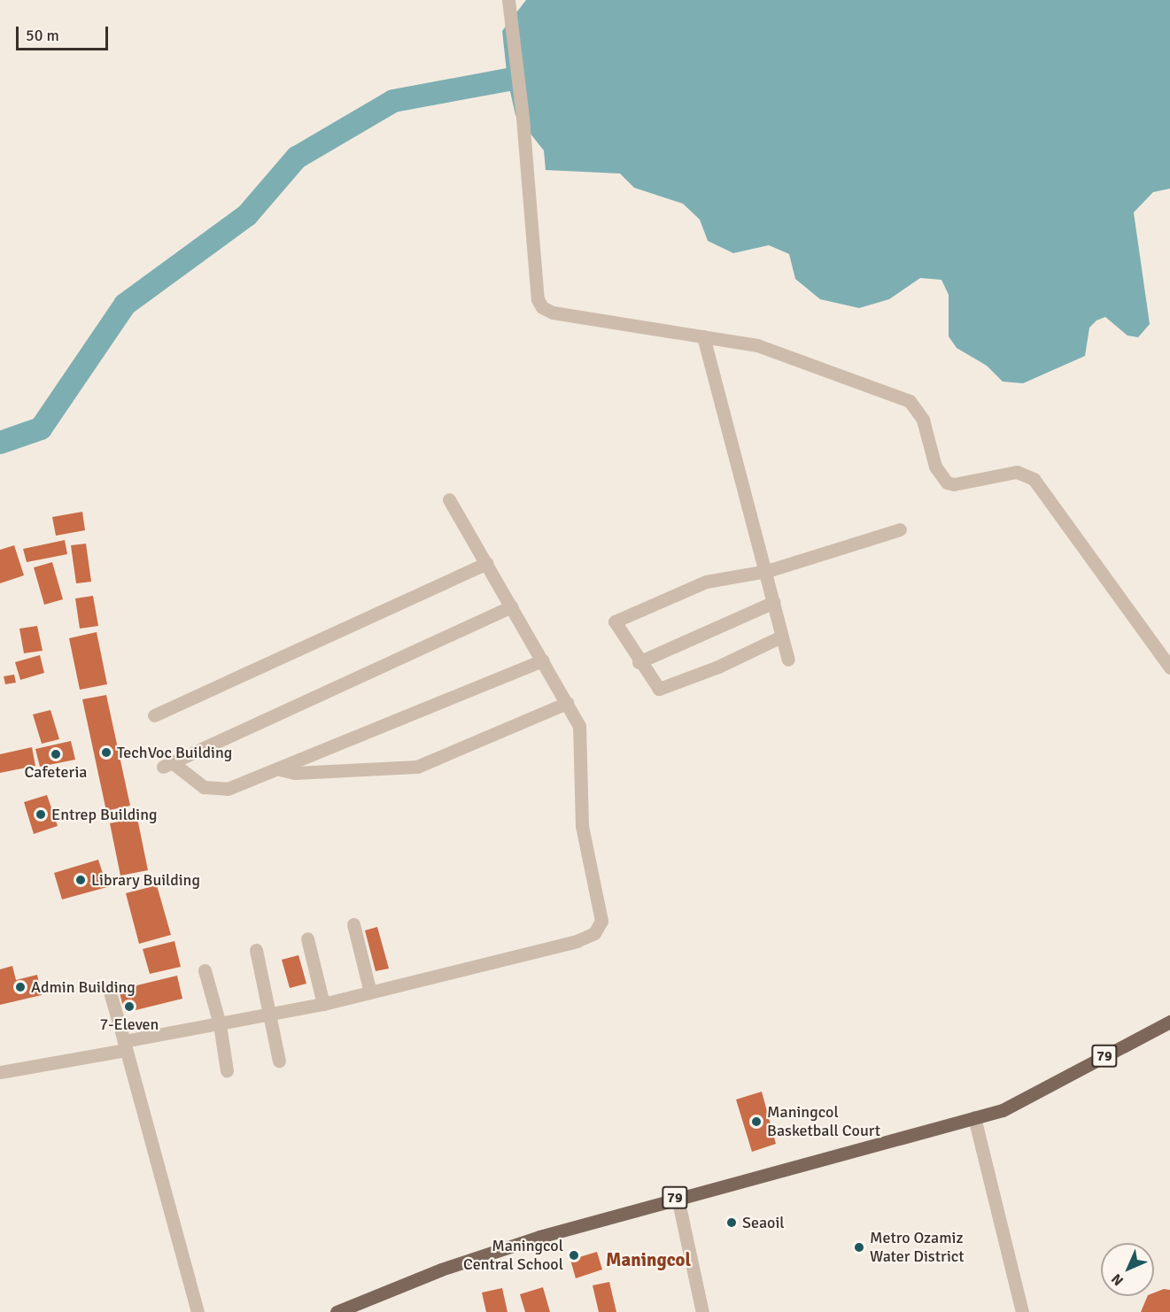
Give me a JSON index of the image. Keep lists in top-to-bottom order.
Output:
{
  "streets": {
    "main road": ["79"]
  },
  "districts": ["Maningcol"],
  "places": [
    "TechVoc Building",
    "Cafeteria",
    "Entrep Building",
    "Library Building",
    "Admin Building",
    "7-Eleven",
    "Maningcol Basketball Court",
    "Seaoil",
    "Metro Ozamiz Water District",
    "Maningcol Central School"
  ],
  "scale_bar": "50 m",
  "north": "bottom left"
}
